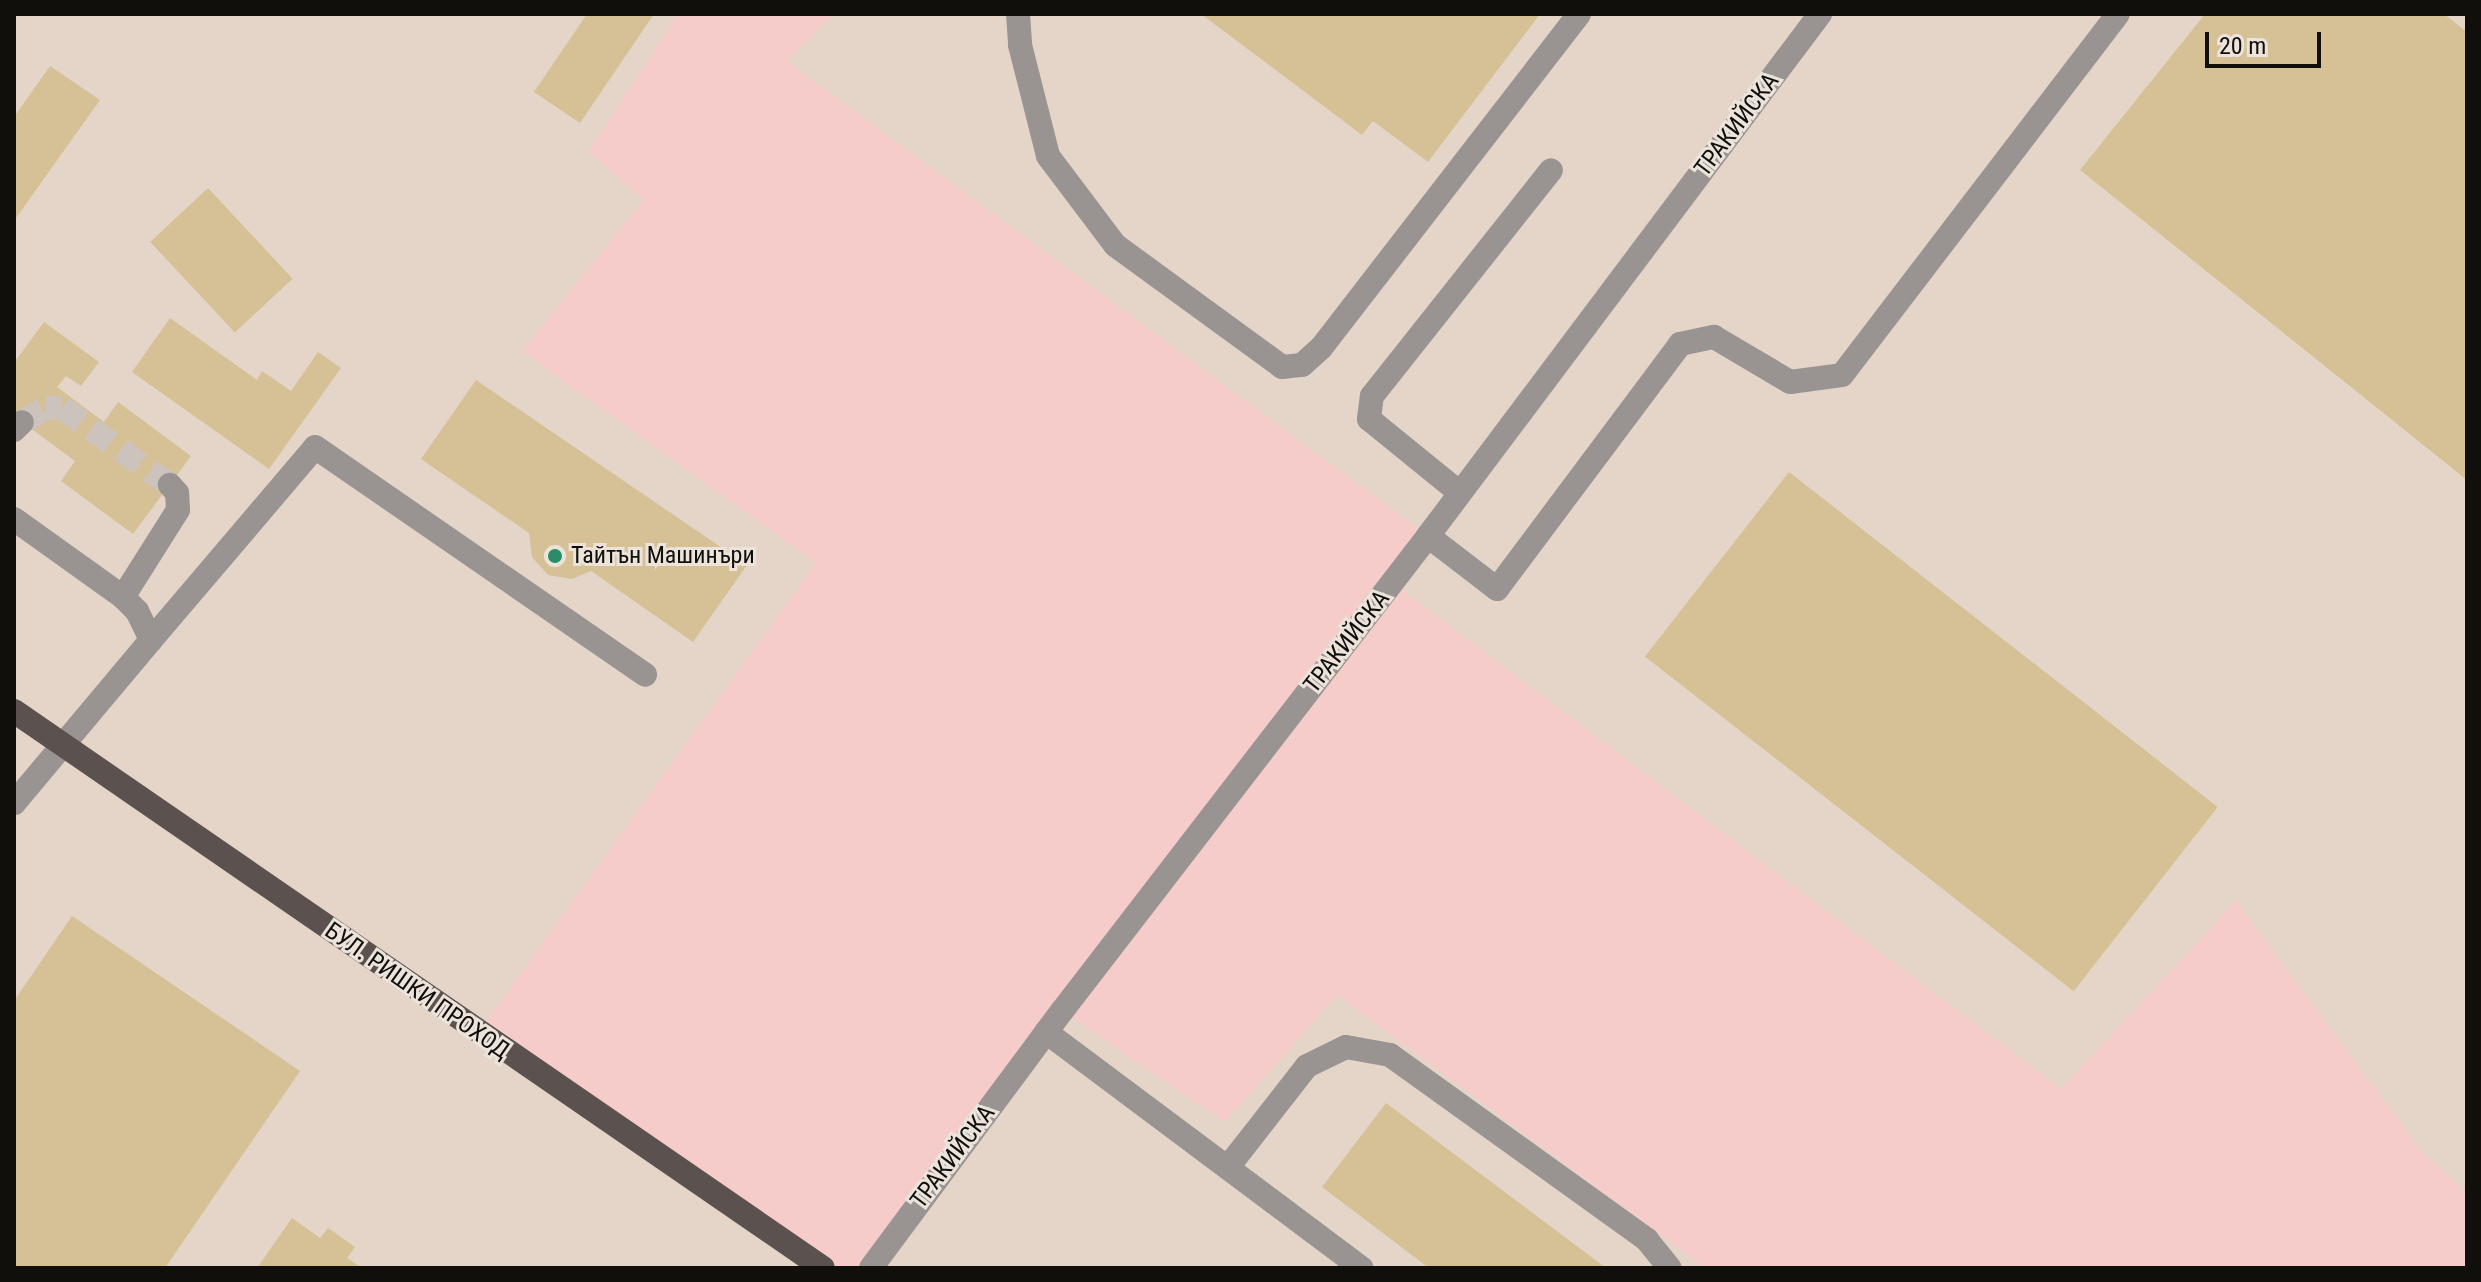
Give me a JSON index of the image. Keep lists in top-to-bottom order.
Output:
{
  "streets": {
    "main road": ["БУЛ. РИШКИ ПРОХОД"],
    "street": ["ТРАКИЙСКА"]
  },
  "places": ["Тайтън Машинъри"],
  "scale_bar": "20 m"
}
